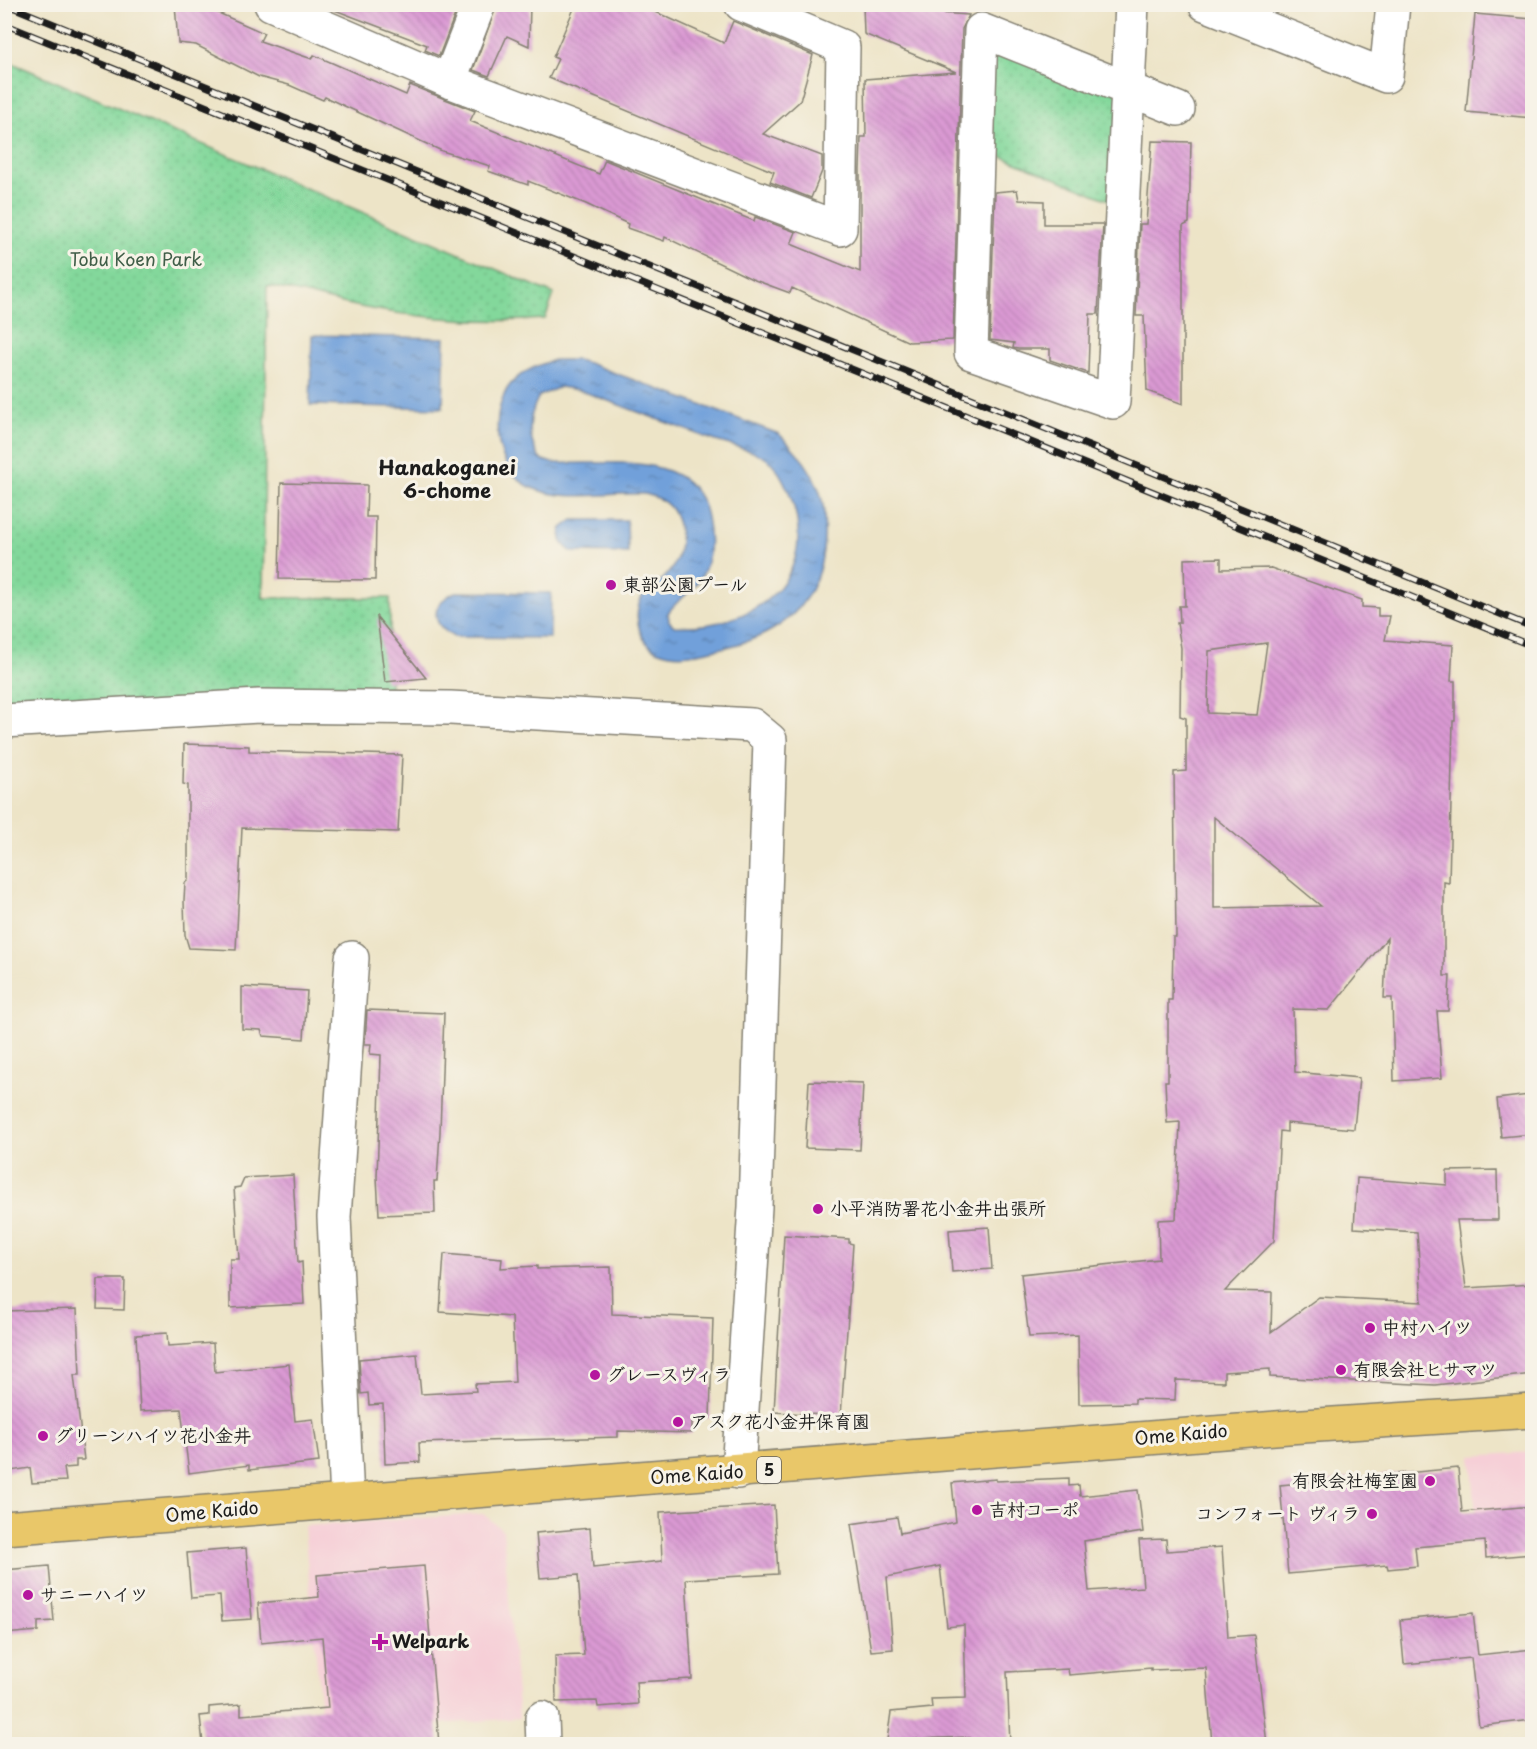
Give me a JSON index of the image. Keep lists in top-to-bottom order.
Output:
{
  "streets": {
    "main road": ["Ome Kaido", "5"]
  },
  "districts": ["Hanakoganei 6-chome"],
  "parks": ["Tobu Koen Park"],
  "places": {
    "other": [
      "東部公園プール",
      "小平消防署花小金井出張所",
      "中村ハイツ",
      "有限会社ヒサマツ",
      "グレースヴィラ",
      "アスク花小金井保育園",
      "グリーンハイツ花小金井",
      "有限会社梅室園",
      "吉村コーポ",
      "コンフォート ヴィラ",
      "サニーハイツ"
    ],
    "health": ["Welpark"]
  }
}
